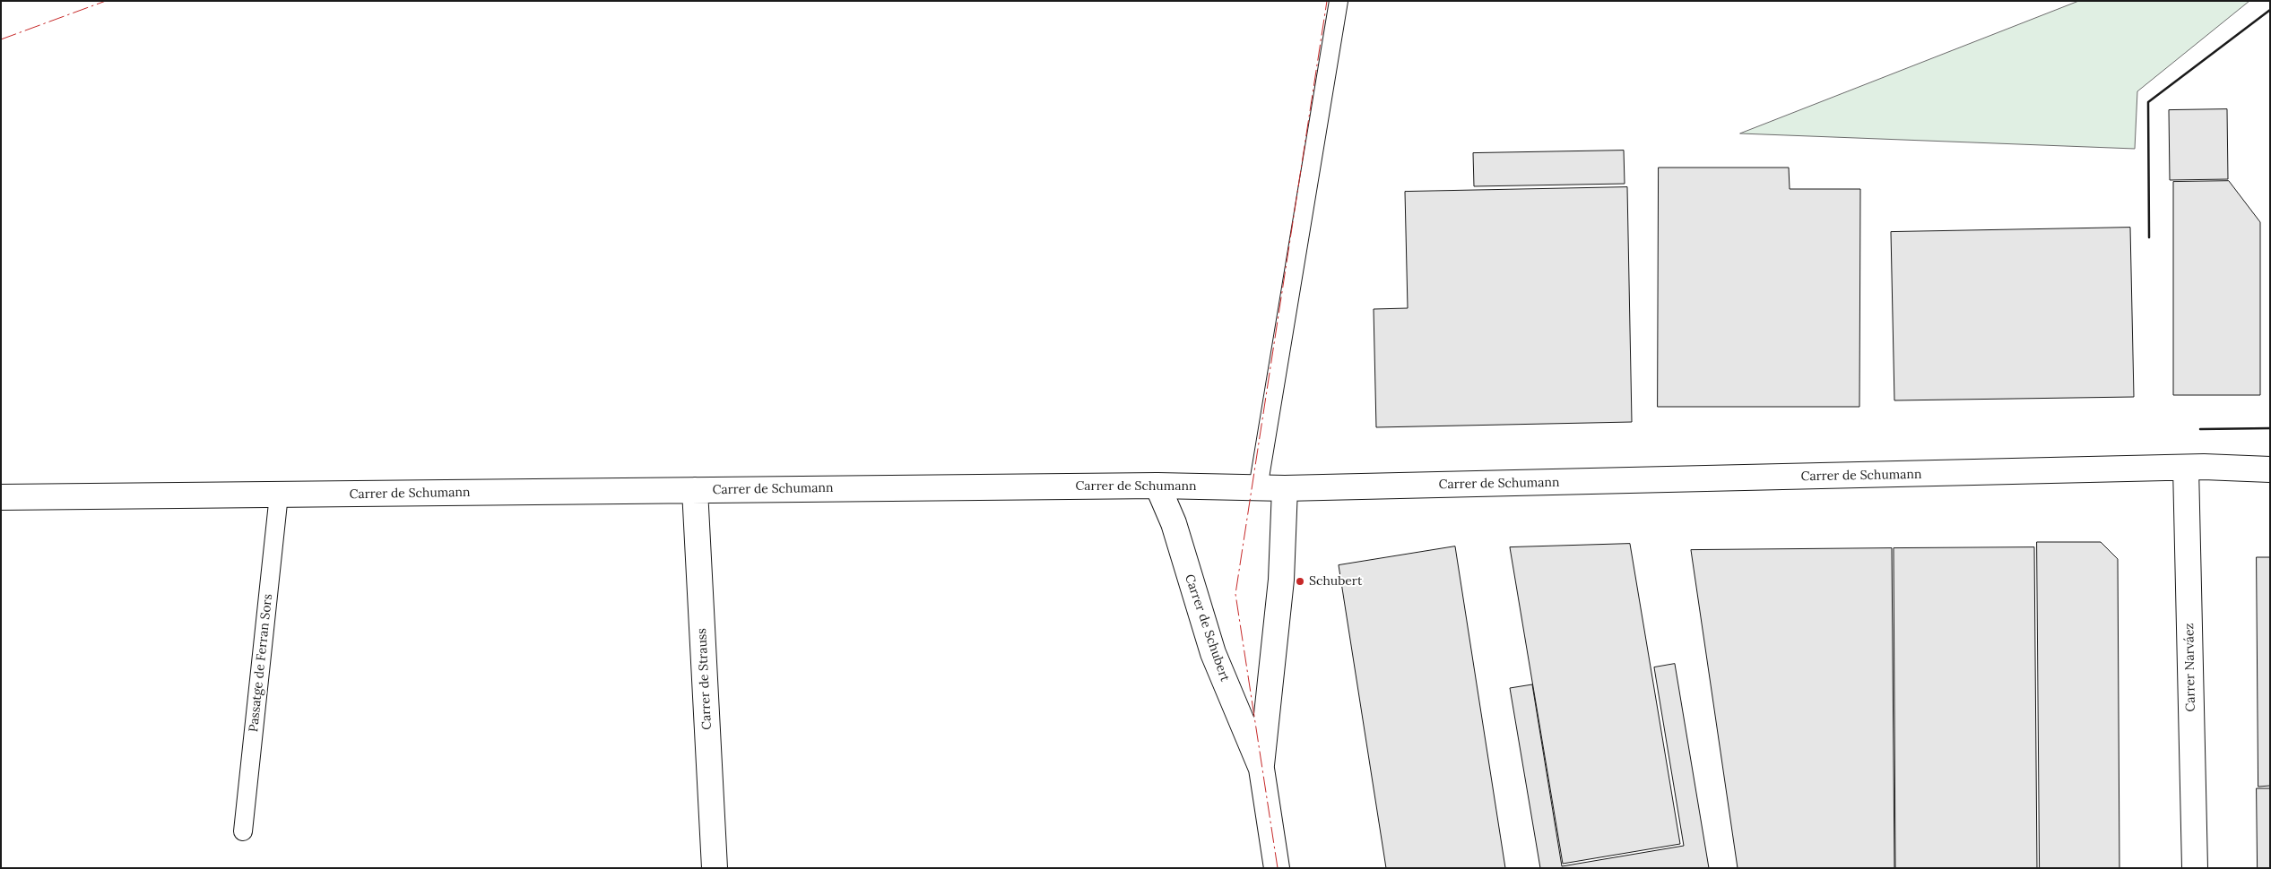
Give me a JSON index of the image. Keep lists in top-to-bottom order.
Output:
{
  "streets": {
    "street": [
      "Carrer de Schumann",
      "Carrer de Schubert",
      "Carrer Narváez",
      "Carrer de Strauss"
    ],
    "lane": ["Passatge de Ferran Sors"]
  },
  "crossings": [
    ["Carrer de Schumann", "Carrer de Schubert"],
    ["Carrer de Schumann", "Passatge de Ferran Sors"],
    ["Carrer de Schumann", "Carrer Narváez"],
    ["Carrer de Schumann", "Carrer de Strauss"]
  ],
  "places": ["Schubert"]
}
